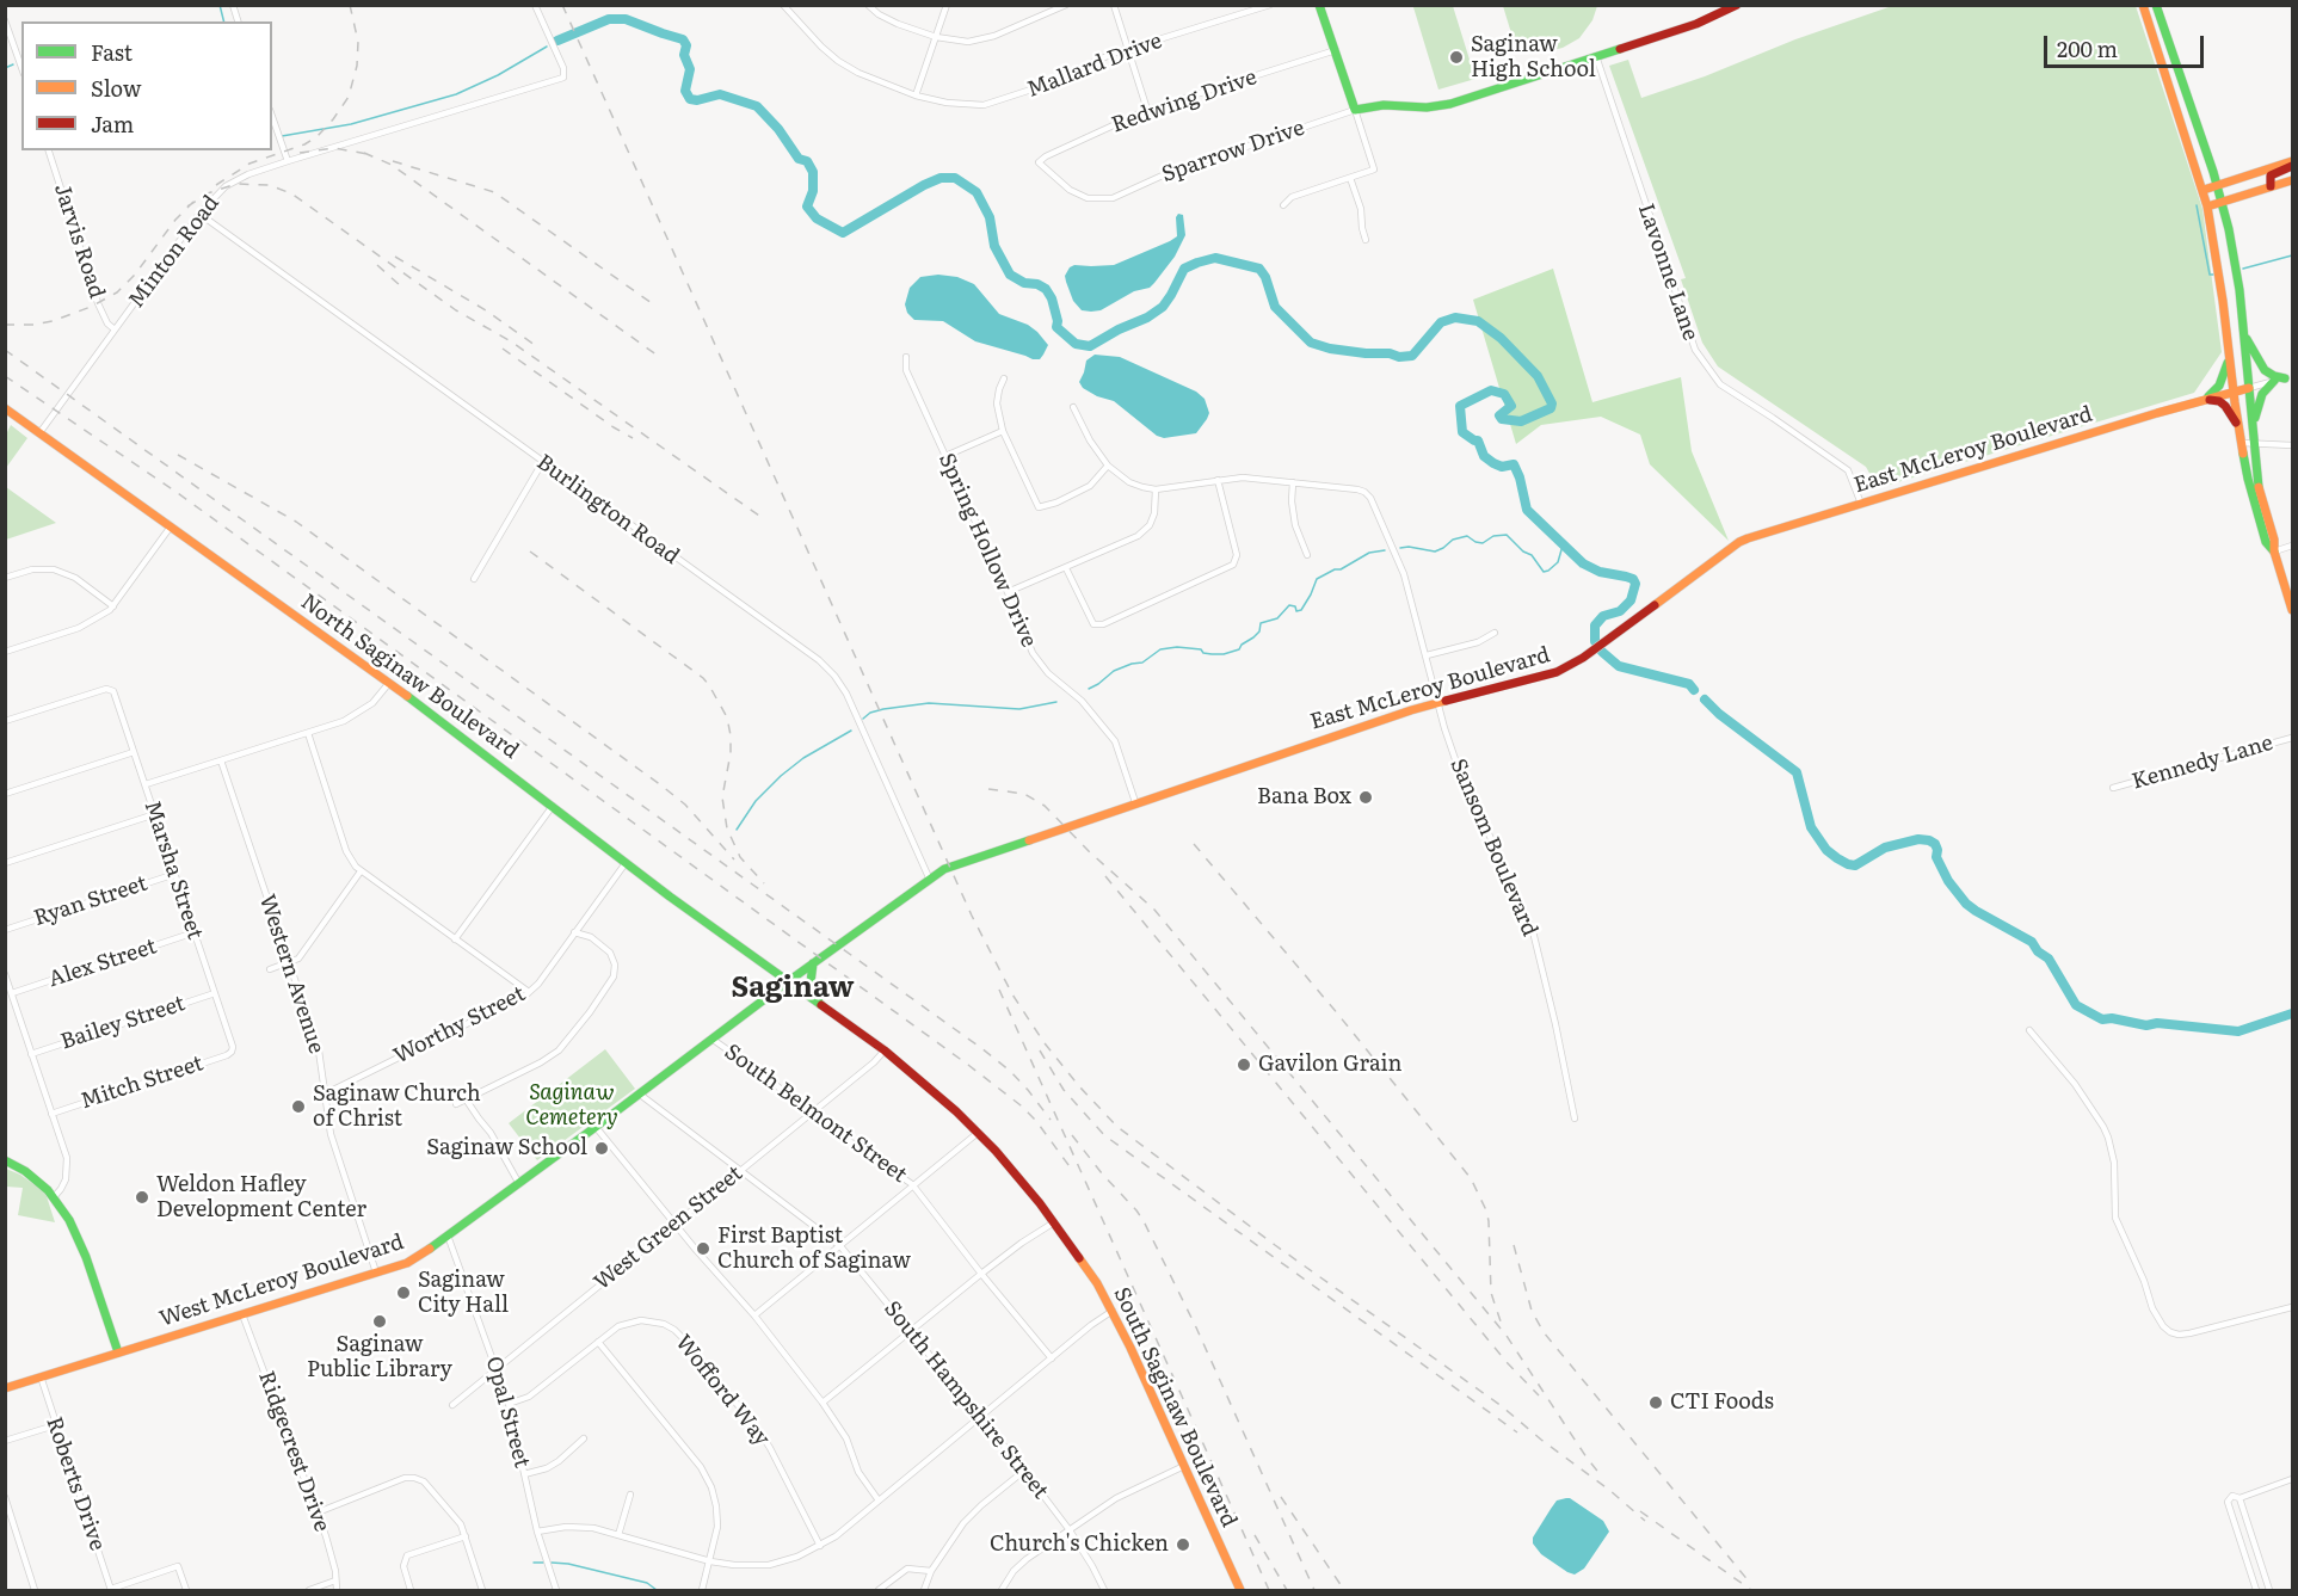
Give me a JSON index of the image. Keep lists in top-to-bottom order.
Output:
{
  "streets": {
    "main road": [
      "East McLeroy Boulevard",
      "North Saginaw Boulevard",
      "West McLeroy Boulevard",
      "South Saginaw Boulevard"
    ],
    "street": [
      "Mallard Drive",
      "Redwing Drive",
      "Sparrow Drive",
      "Jarvis Road",
      "Minton Road",
      "Lavonne Lane",
      "Burlington Road",
      "Spring Hollow Drive",
      "Kennedy Lane",
      "Sansom Boulevard",
      "Marsha Street",
      "Ryan Street",
      "Alex Street",
      "Western Avenue",
      "Bailey Street",
      "Worthy Street",
      "Mitch Street",
      "South Belmont Street",
      "West Green Street",
      "Wofford Way",
      "South Hampshire Street",
      "Opal Street",
      "Ridgecrest Drive",
      "Roberts Drive"
    ]
  },
  "crossings": [
    ["Redwing Drive", "Sparrow Drive"],
    ["Jarvis Road", "Minton Road"],
    ["Minton Road", "Burlington Road"],
    ["Minton Road", "North Saginaw Boulevard"],
    ["Lavonne Lane", "East McLeroy Boulevard"],
    ["East McLeroy Boulevard", "Burlington Road"],
    ["East McLeroy Boulevard", "Spring Hollow Drive"],
    ["East McLeroy Boulevard", "North Saginaw Boulevard"],
    ["East McLeroy Boulevard", "Sansom Boulevard"],
    ["East McLeroy Boulevard", "West McLeroy Boulevard"],
    ["East McLeroy Boulevard", "South Saginaw Boulevard"],
    ["North Saginaw Boulevard", "Worthy Street"],
    ["North Saginaw Boulevard", "West McLeroy Boulevard"],
    ["North Saginaw Boulevard", "South Saginaw Boulevard"],
    ["Marsha Street", "Ryan Street"],
    ["Marsha Street", "Alex Street"],
    ["Marsha Street", "Bailey Street"],
    ["Marsha Street", "Mitch Street"],
    ["Western Avenue", "Worthy Street"],
    ["Western Avenue", "West McLeroy Boulevard"],
    ["South Belmont Street", "West Green Street"],
    ["South Belmont Street", "West McLeroy Boulevard"],
    ["West Green Street", "South Hampshire Street"],
    ["West Green Street", "South Saginaw Boulevard"],
    ["West Green Street", "Opal Street"],
    ["West McLeroy Boulevard", "South Hampshire Street"],
    ["West McLeroy Boulevard", "South Saginaw Boulevard"],
    ["West McLeroy Boulevard", "Opal Street"],
    ["West McLeroy Boulevard", "Ridgecrest Drive"],
    ["West McLeroy Boulevard", "Roberts Drive"],
    ["Wofford Way", "Opal Street"]
  ],
  "districts": ["Saginaw"],
  "parks": ["Saginaw Cemetery"],
  "places": [
    "Saginaw High School",
    "Bana Box",
    "Gavilon Grain",
    "Saginaw Church of Christ",
    "Saginaw School",
    "Weldon Hafley Development Center",
    "First Baptist Church of Saginaw",
    "Saginaw City Hall",
    "Saginaw Public Library",
    "CTI Foods",
    "Church's Chicken"
  ],
  "legend": ["Fast", "Slow", "Jam"],
  "scale_bar": "200 m"
}
